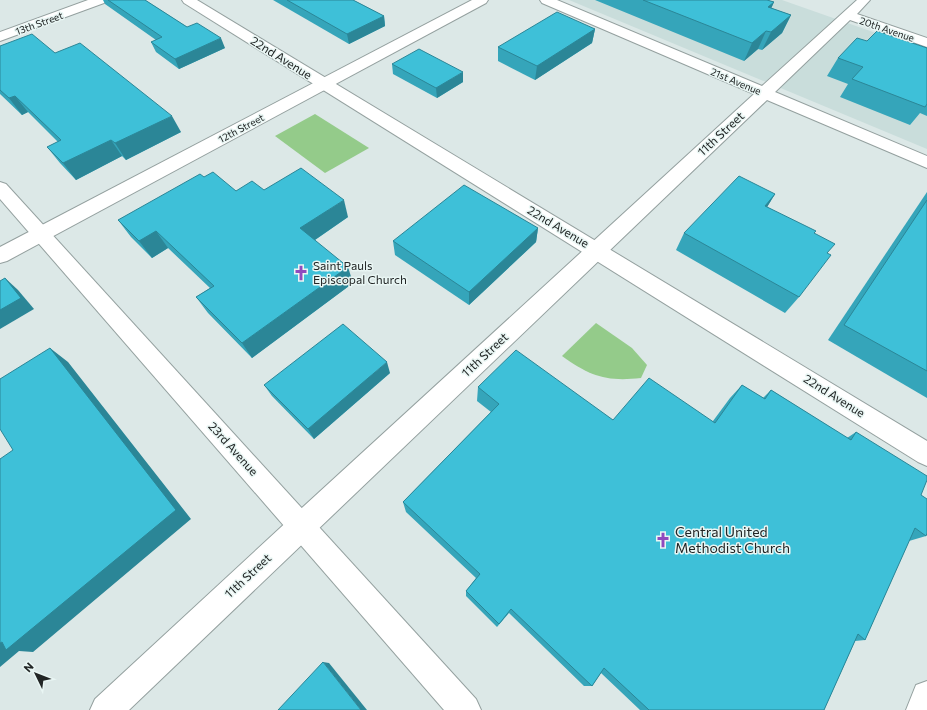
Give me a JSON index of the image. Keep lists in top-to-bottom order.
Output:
{
  "streets": {
    "street": [
      "13th Street",
      "20th Avenue",
      "22nd Avenue",
      "21st Avenue",
      "12th Street",
      "11th Street",
      "23rd Avenue"
    ]
  },
  "crossings": [
    ["20th Avenue", "11th Street"],
    ["22nd Avenue", "12th Street"],
    ["22nd Avenue", "11th Street"],
    ["21st Avenue", "11th Street"],
    ["12th Street", "23rd Avenue"],
    ["11th Street", "23rd Avenue"]
  ],
  "places": {
    "church": ["Saint Pauls Episcopal Church", "Central United Methodist Church"]
  },
  "north": "top left"
}
